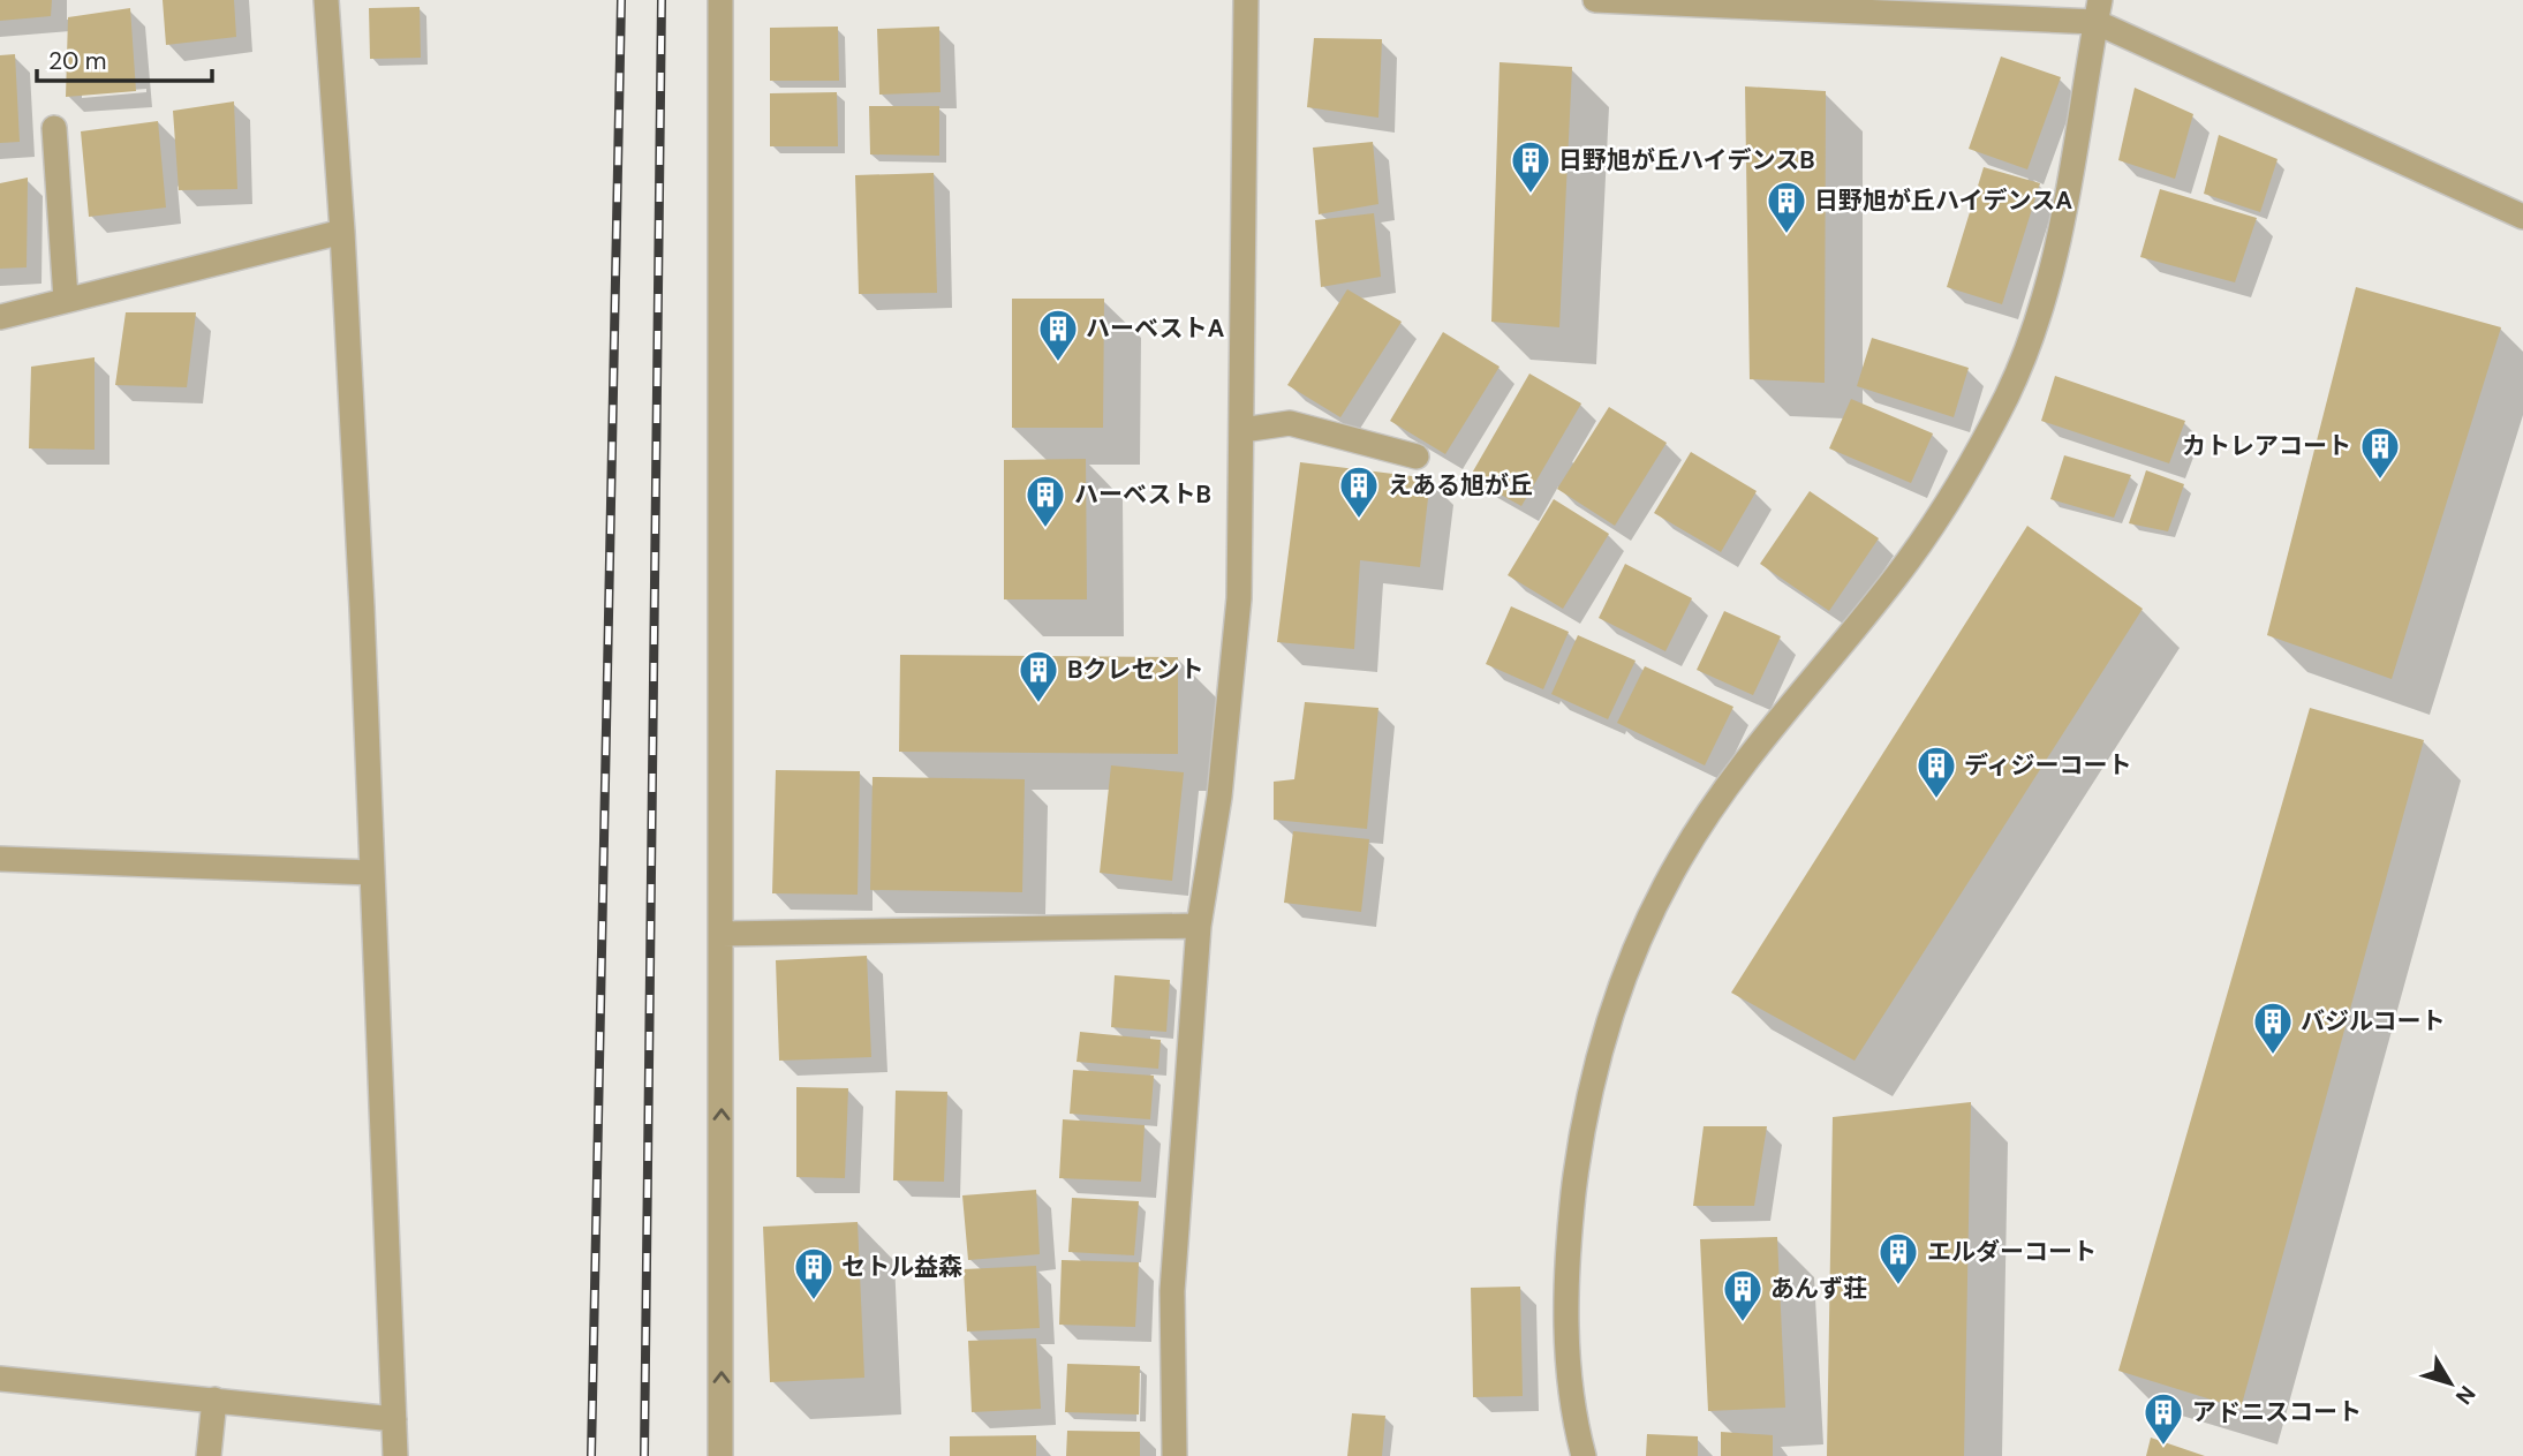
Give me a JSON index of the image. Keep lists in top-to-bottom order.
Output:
{
  "places": {
    "building": [
      "日野旭が丘ハイデンスB",
      "日野旭が丘ハイデンスA",
      "ハーベストA",
      "カトレアコート",
      "えある旭が丘",
      "ハーベストB",
      "Bクレセント",
      "ディジーコート",
      "バジルコート",
      "エルダーコート",
      "セトル益森",
      "あんず荘",
      "アドニスコート"
    ]
  },
  "scale_bar": "20 m",
  "north": "bottom right"
}
